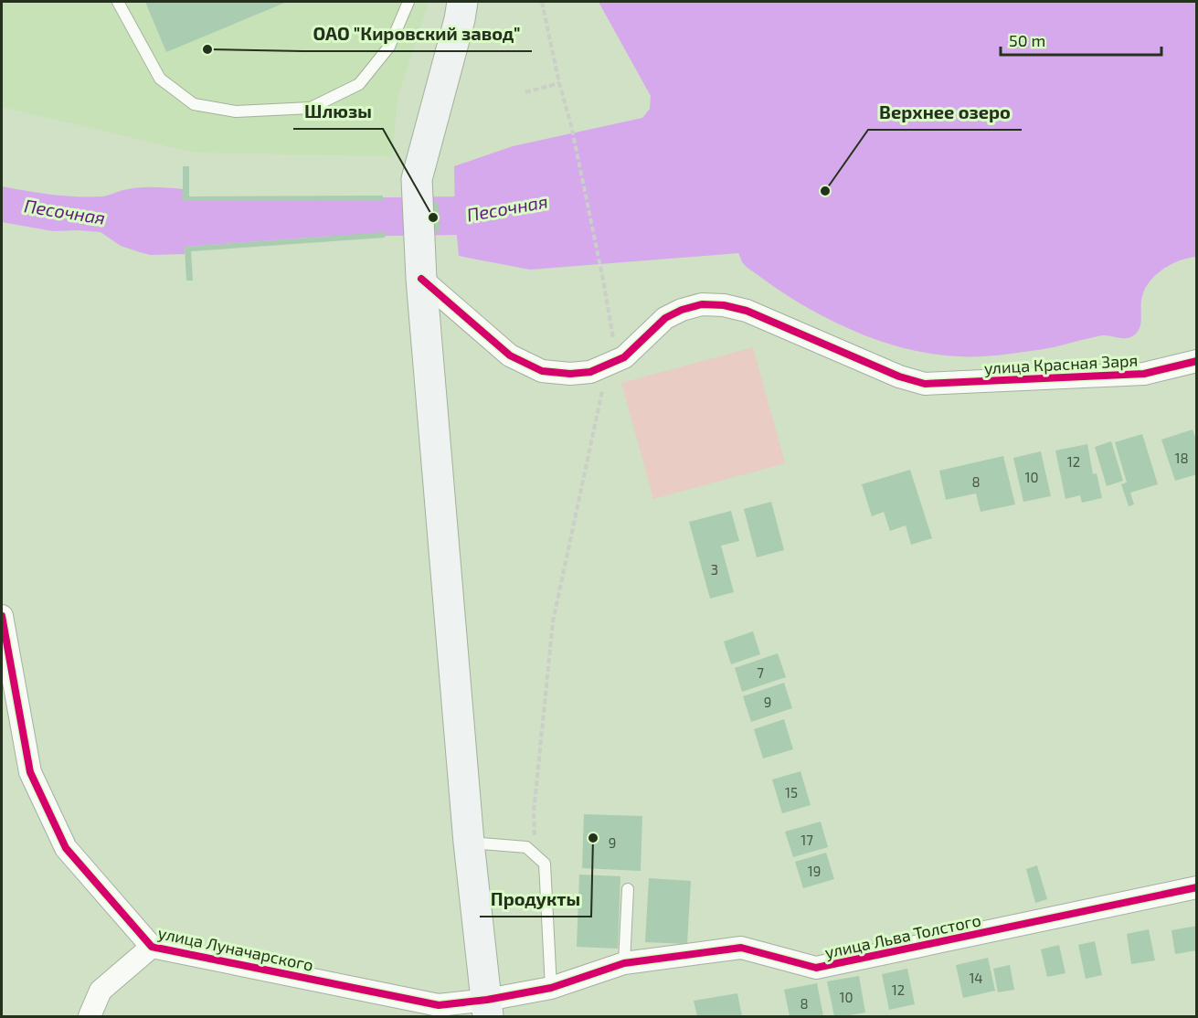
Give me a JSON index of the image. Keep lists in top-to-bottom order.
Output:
{
  "streets": {
    "street": ["улица Красная Заря", "улица Льва Толстого", "улица Луначарского"]
  },
  "crossings": [
    ["улица Льва Толстого", "улица Луначарского"]
  ],
  "water": ["Песочная"],
  "places": [
    "ОАО \"Кировский завод\"",
    "Верхнее озеро",
    "Шлюзы",
    "Продукты"
  ],
  "house_numbers": [
    "18",
    "12",
    "10",
    "8",
    "3",
    "7",
    "9",
    "15",
    "17",
    "9",
    "19",
    "14",
    "12",
    "10",
    "8"
  ],
  "scale_bar": "50 m"
}
